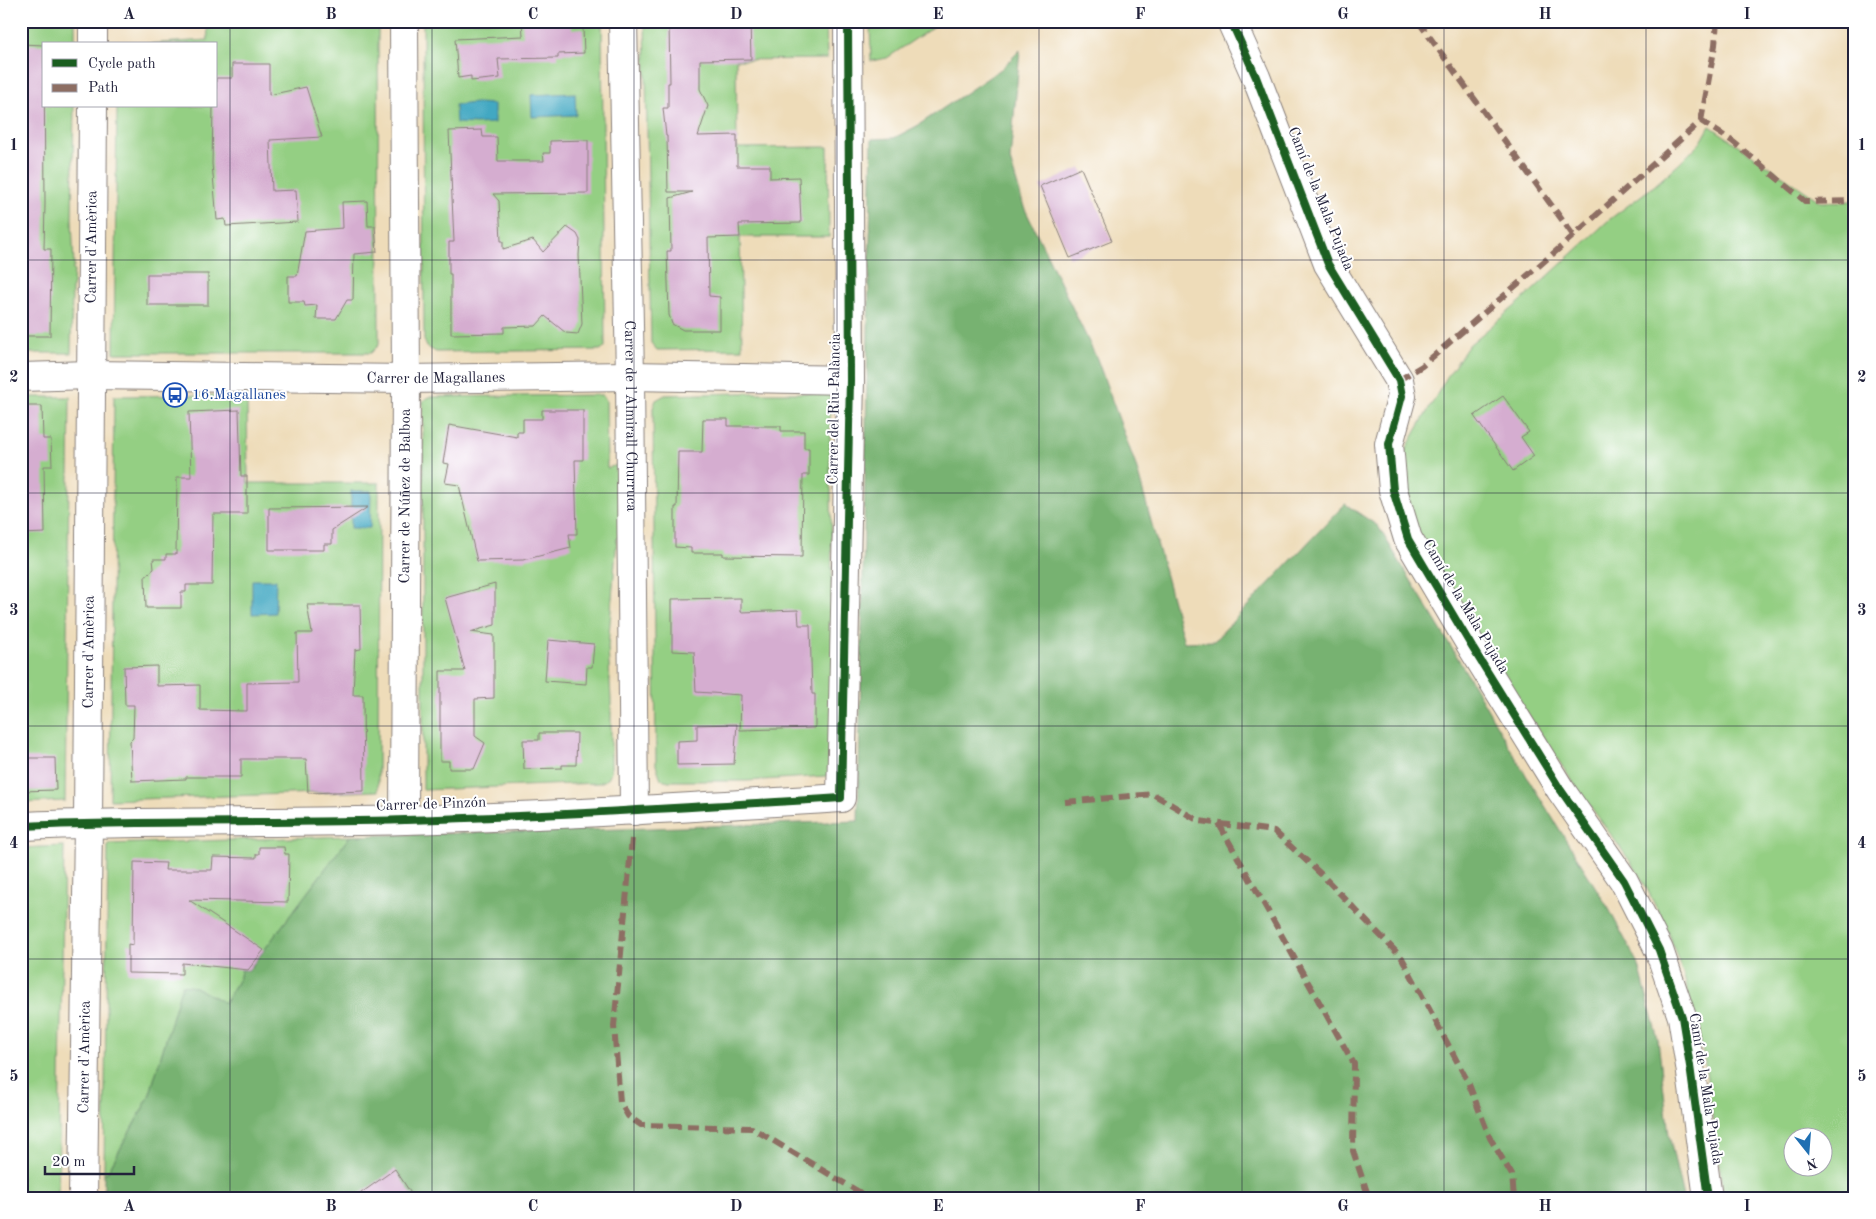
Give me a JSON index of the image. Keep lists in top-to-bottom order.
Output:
{
  "streets": {
    "street": [
      "Camí de la Mala Pujada",
      "Carrer d'Amèrica",
      "Carrer de Magallanes",
      "Carrer del Riu Palància",
      "Carrer de l'Almirall Churruca",
      "Carrer de Núñez de Balboa",
      "Carrer de Pinzón"
    ]
  },
  "crossings": [
    ["Carrer d'Amèrica", "Carrer de Magallanes"],
    ["Carrer d'Amèrica", "Carrer de Pinzón"],
    ["Carrer de Magallanes", "Carrer del Riu Palància"],
    ["Carrer de Magallanes", "Carrer de l'Almirall Churruca"],
    ["Carrer de Magallanes", "Carrer de Núñez de Balboa"],
    ["Carrer del Riu Palància", "Carrer de Pinzón"],
    ["Carrer de l'Almirall Churruca", "Carrer de Pinzón"],
    ["Carrer de Núñez de Balboa", "Carrer de Pinzón"]
  ],
  "places": {
    "bus stop": ["16.Magallanes"]
  },
  "legend": ["Cycle path", "Path"],
  "scale_bar": "20 m",
  "north": "bottom",
  "grid": {
    "columns": [
      "A",
      "B",
      "C",
      "D",
      "E",
      "F",
      "G",
      "H",
      "I"
    ],
    "rows": [
      "1",
      "2",
      "3",
      "4",
      "5"
    ]
  }
}
